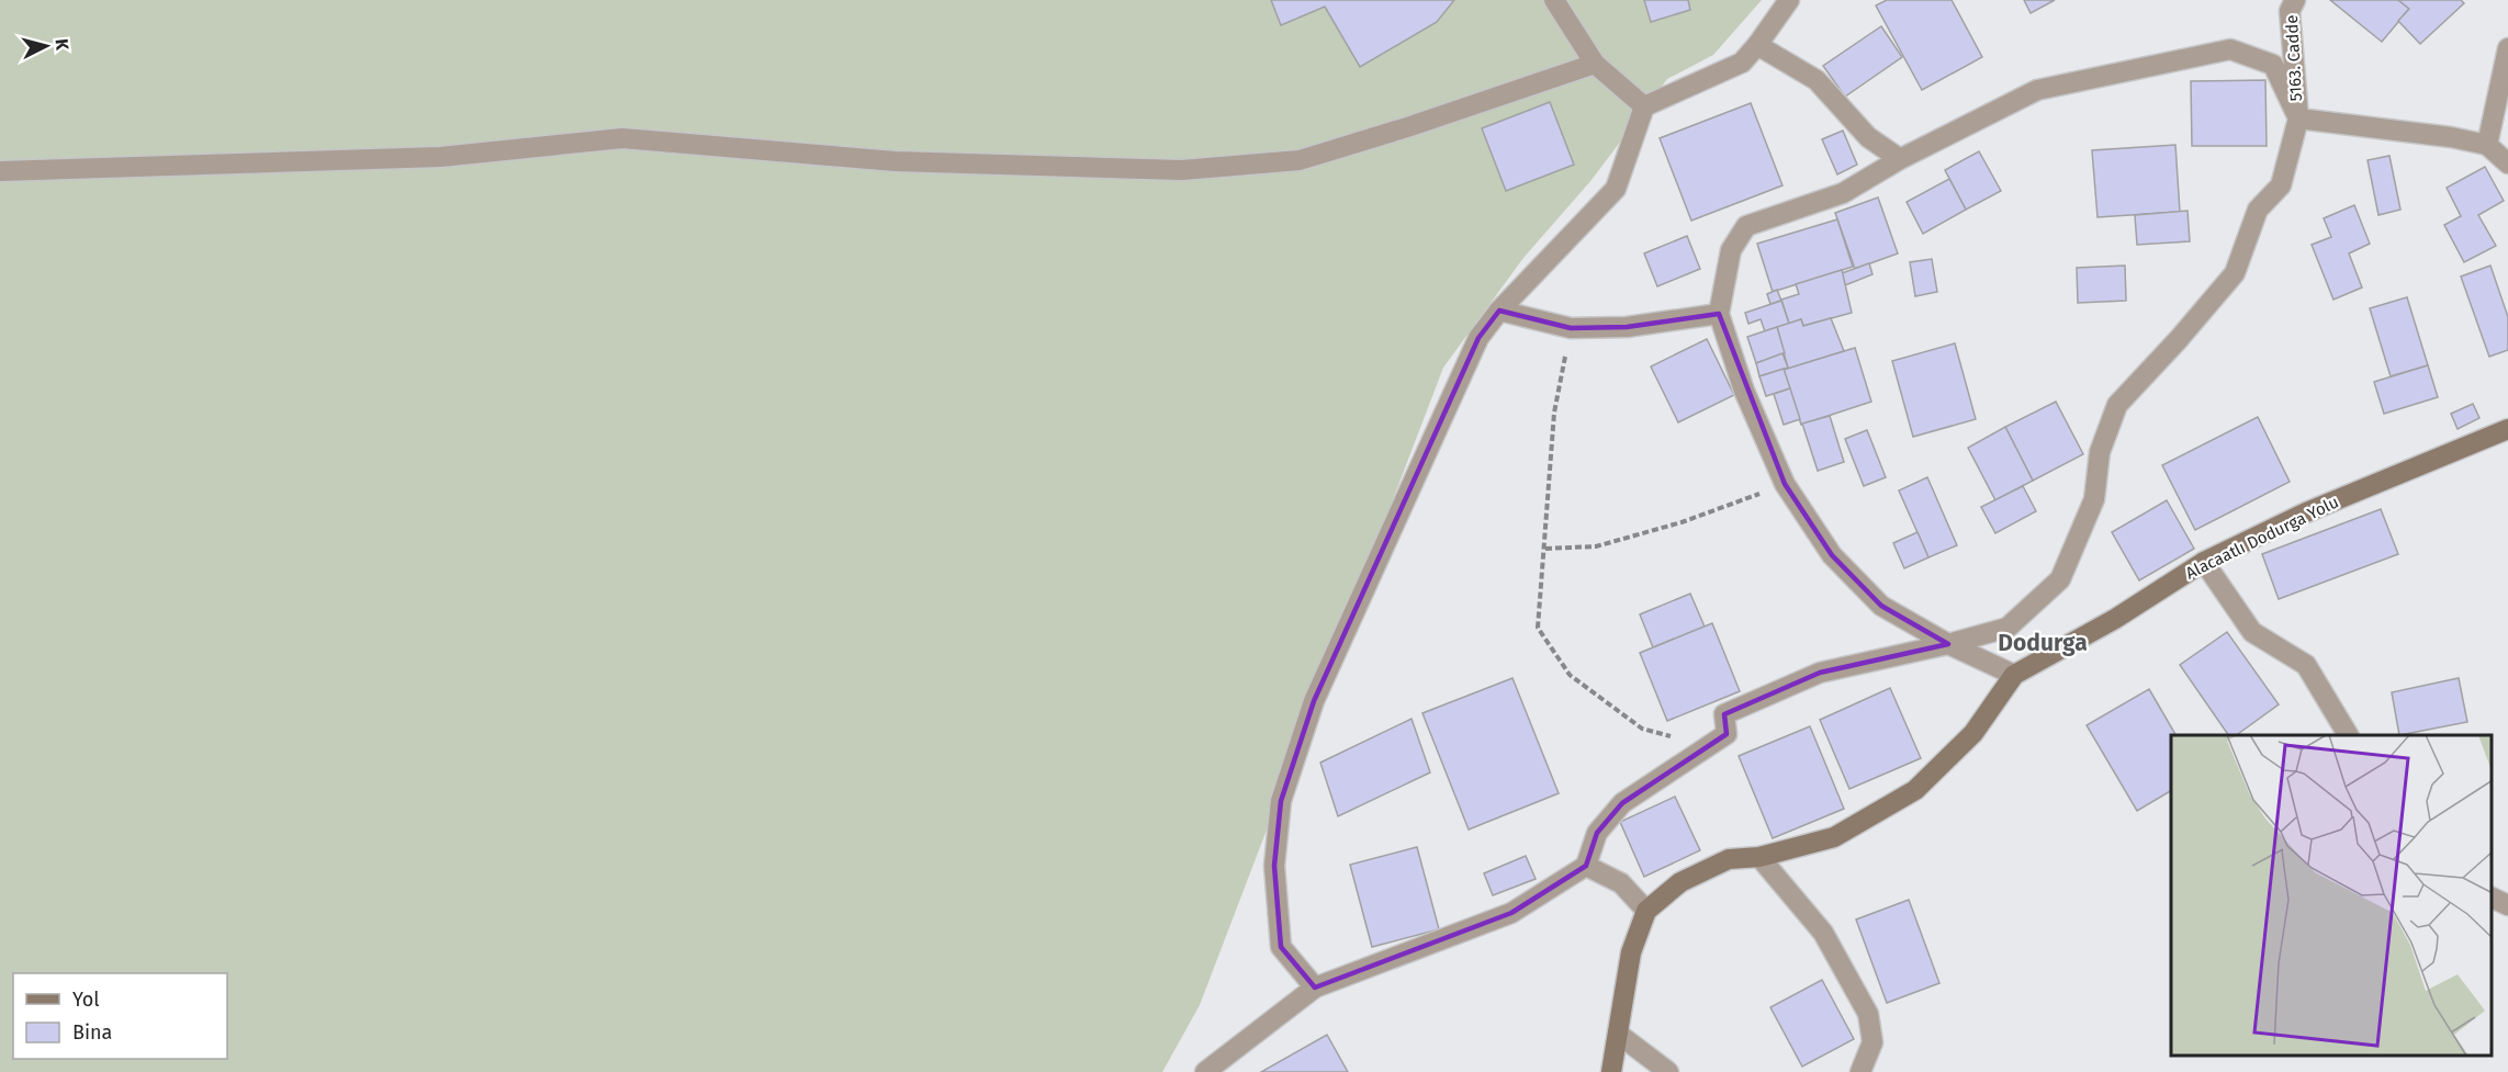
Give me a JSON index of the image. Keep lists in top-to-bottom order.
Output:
{
  "streets": {
    "street": ["5163. Cadde", "Alacaatlı Dodurga Yolu"]
  },
  "districts": ["Dodurga"],
  "legend": ["Yol", "Bina"],
  "north": "right"
}
